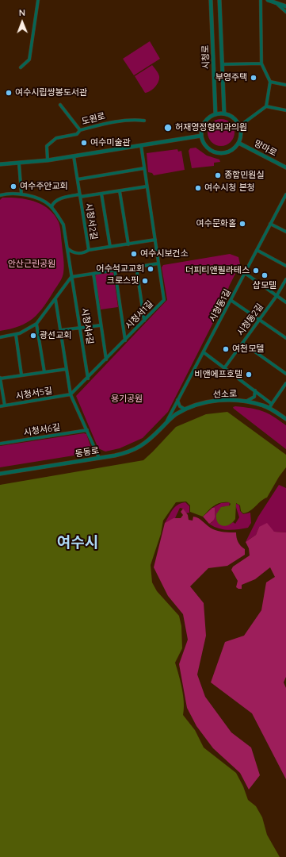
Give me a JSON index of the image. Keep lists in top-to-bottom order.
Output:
{
  "streets": {
    "street": [
      "시청로",
      "도원로",
      "망마로",
      "시청서2길",
      "시청동1길",
      "시청서1길",
      "시청동2길",
      "시청서4길",
      "시청서5길",
      "선소로",
      "시청서6길",
      "동동로"
    ]
  },
  "crossings": [
    ["시청로", "망마로"],
    ["시청서2길", "시청서1길"],
    ["시청서2길", "시청서4길"],
    ["시청동1길", "선소로"],
    ["시청동1길", "동동로"],
    ["시청서1길", "시청서4길"],
    ["시청서1길", "시청서5길"],
    ["선소로", "동동로"]
  ],
  "districts": ["여수시"],
  "parks": ["안산근린공원", "용기공원"],
  "places": [
    "부영주택",
    "여수시립쌍봉도서관",
    "허재영정형외과의원",
    "여수미술관",
    "종합민원실",
    "여수주안교회",
    "여수시청 본청",
    "여수문화홀",
    "여수시보건소",
    "어수석교교회",
    "더피티앤필라테스",
    "샵모텔",
    "크로스핏",
    "광선교회",
    "여천모텔",
    "비앤에프호텔"
  ],
  "north": "top"
}
